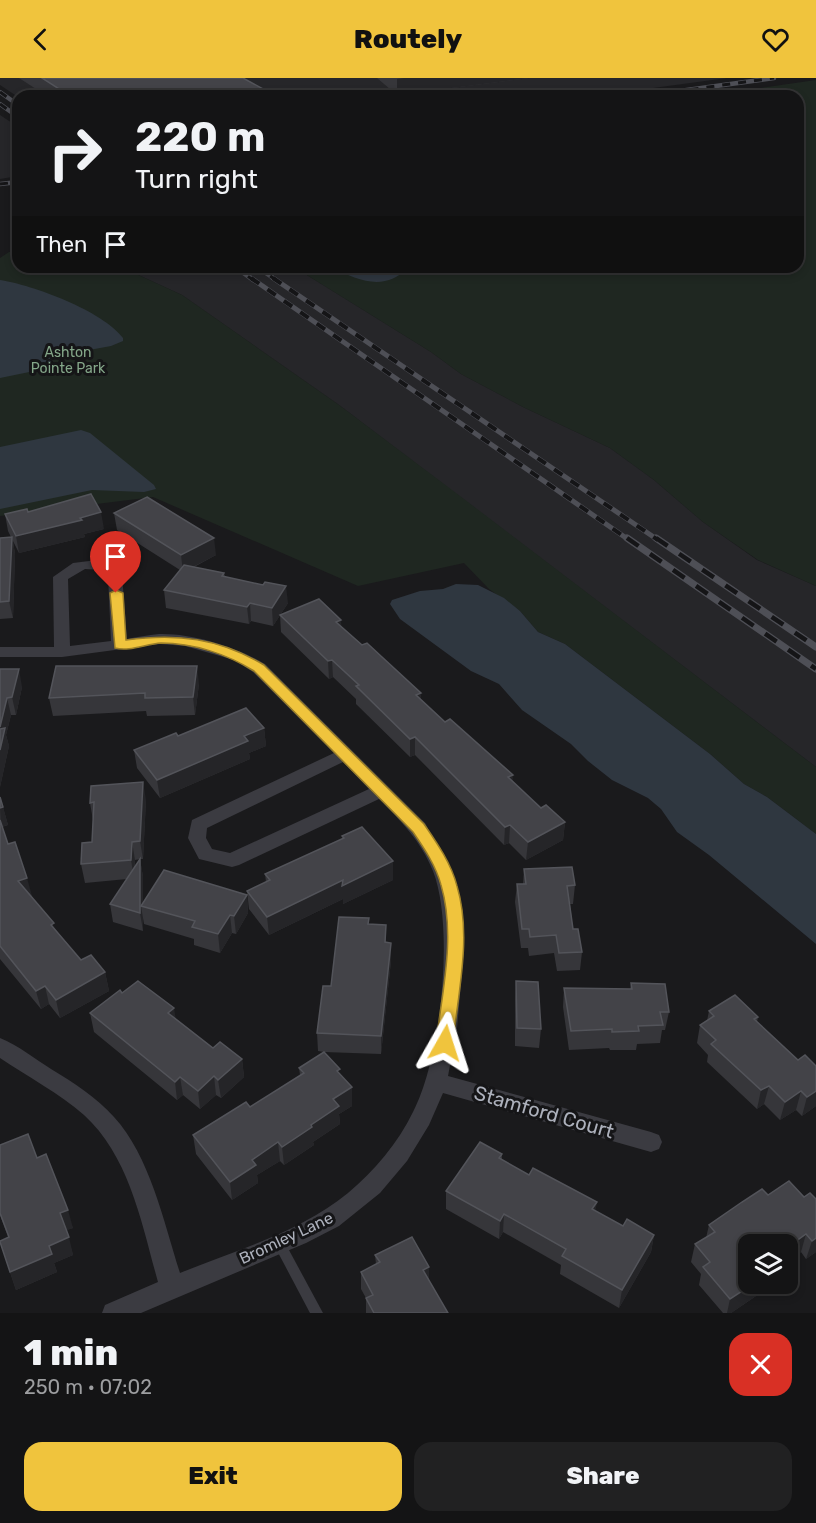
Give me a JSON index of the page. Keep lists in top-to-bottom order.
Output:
{
  "streets": {
    "street": ["Stamford Court", "Bromley Lane"]
  },
  "crossings": [
    ["Stamford Court", "Bromley Lane"]
  ],
  "parks": ["Ashton Pointe Park"],
  "page": {
    "header": "Routely",
    "turn": ["220 m", "Turn right"],
    "then": "Then",
    "heading": ["1 min", "250 m · 07:02"],
    "buttons": ["Exit", "Share"]
  }
}
